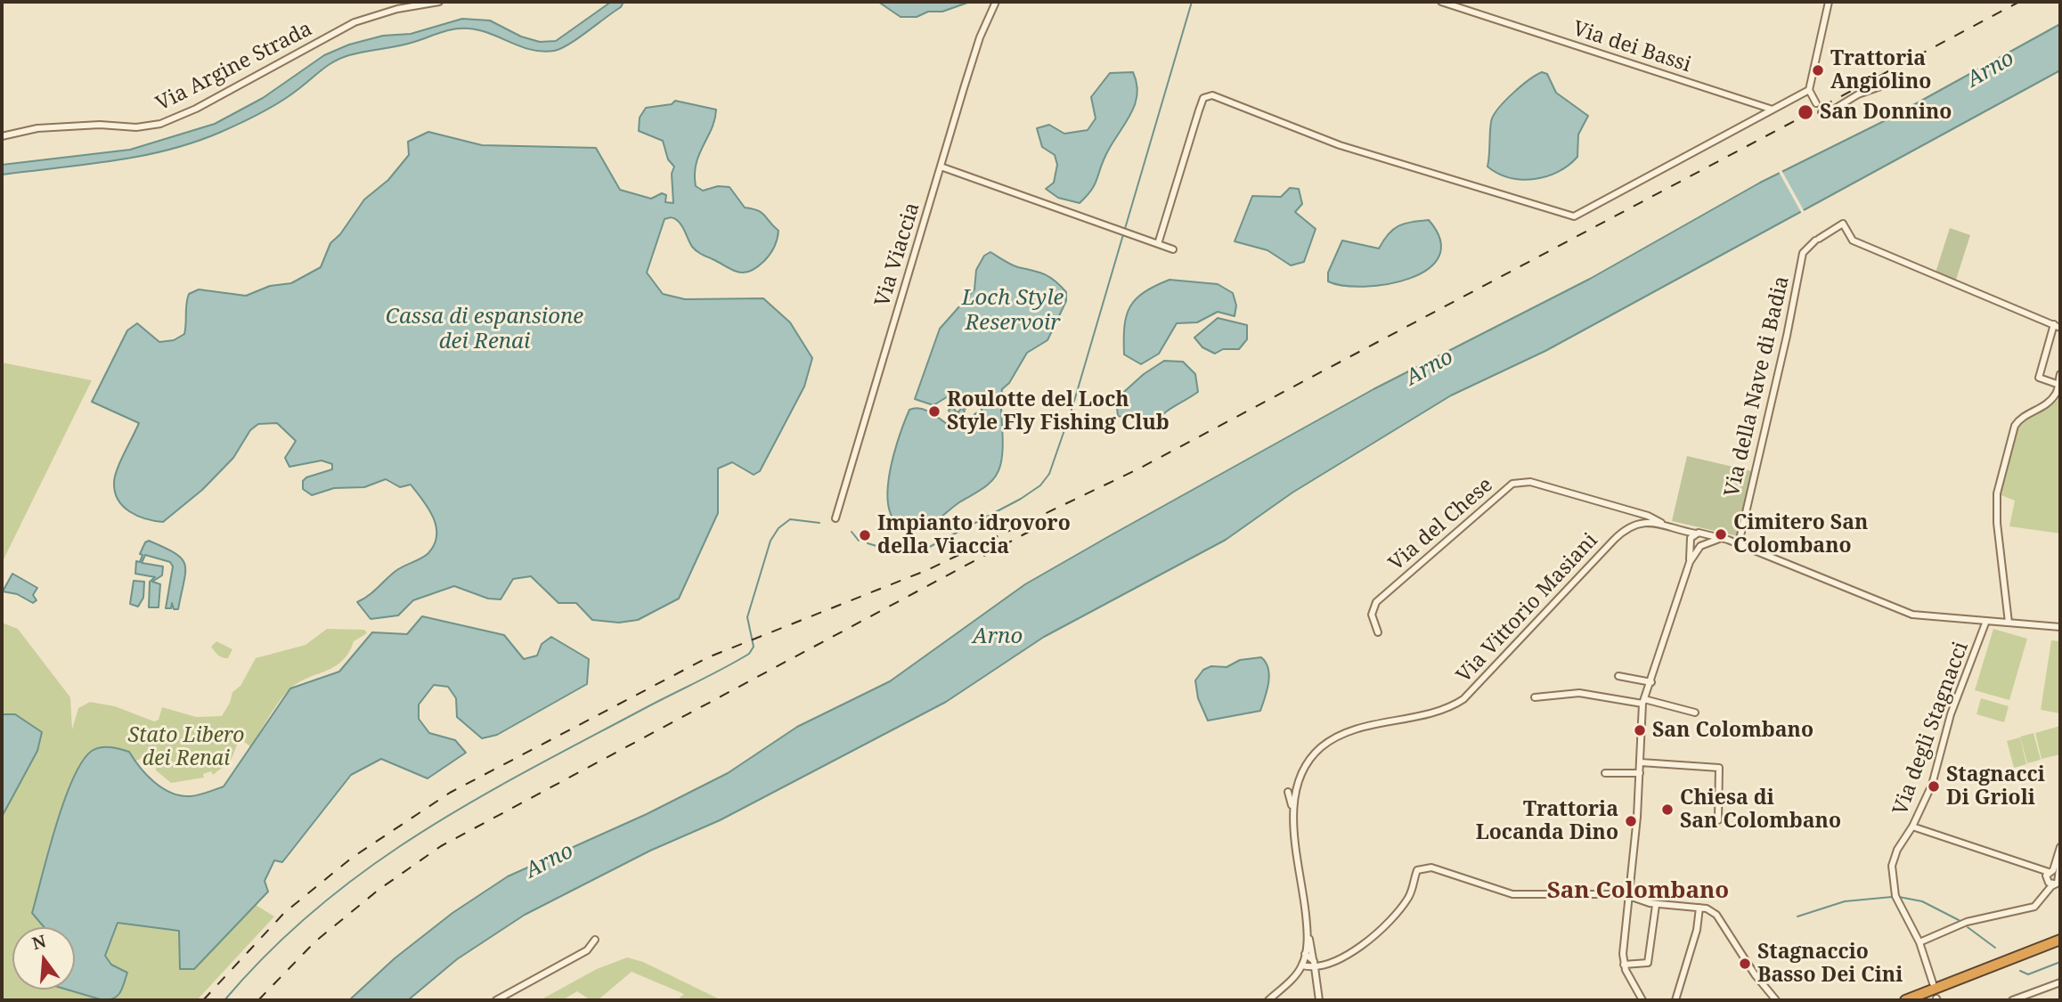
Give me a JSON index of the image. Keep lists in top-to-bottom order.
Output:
{
  "streets": {
    "street": [
      "Via dei Bassi",
      "Via Argine Strada",
      "Via Viaccia",
      "Via della Nave di Badia",
      "Via del Chese",
      "Via Vittorio Masiani",
      "Via degli Stagnacci"
    ]
  },
  "crossings": [
    ["Via della Nave di Badia", "Via del Chese"],
    ["Via del Chese", "Via Vittorio Masiani"],
    ["Via del Chese", "Via degli Stagnacci"]
  ],
  "districts": ["San Colombano"],
  "water": ["Arno", "Loch Style Reservoir", "Cassa di espansione dei Renai"],
  "parks": ["Stato Libero dei Renai"],
  "places": [
    "Trattoria Angiolino",
    "San Donnino",
    "Roulotte del Loch Style Fly Fishing Club",
    "Cimitero San Colombano",
    "Impianto idrovoro della Viaccia",
    "San Colombano",
    "Stagnacci Di Grioli",
    "Chiesa di San Colombano",
    "Trattoria Locanda Dino",
    "Stagnaccio Basso Dei Cini"
  ],
  "north": "top"
}
